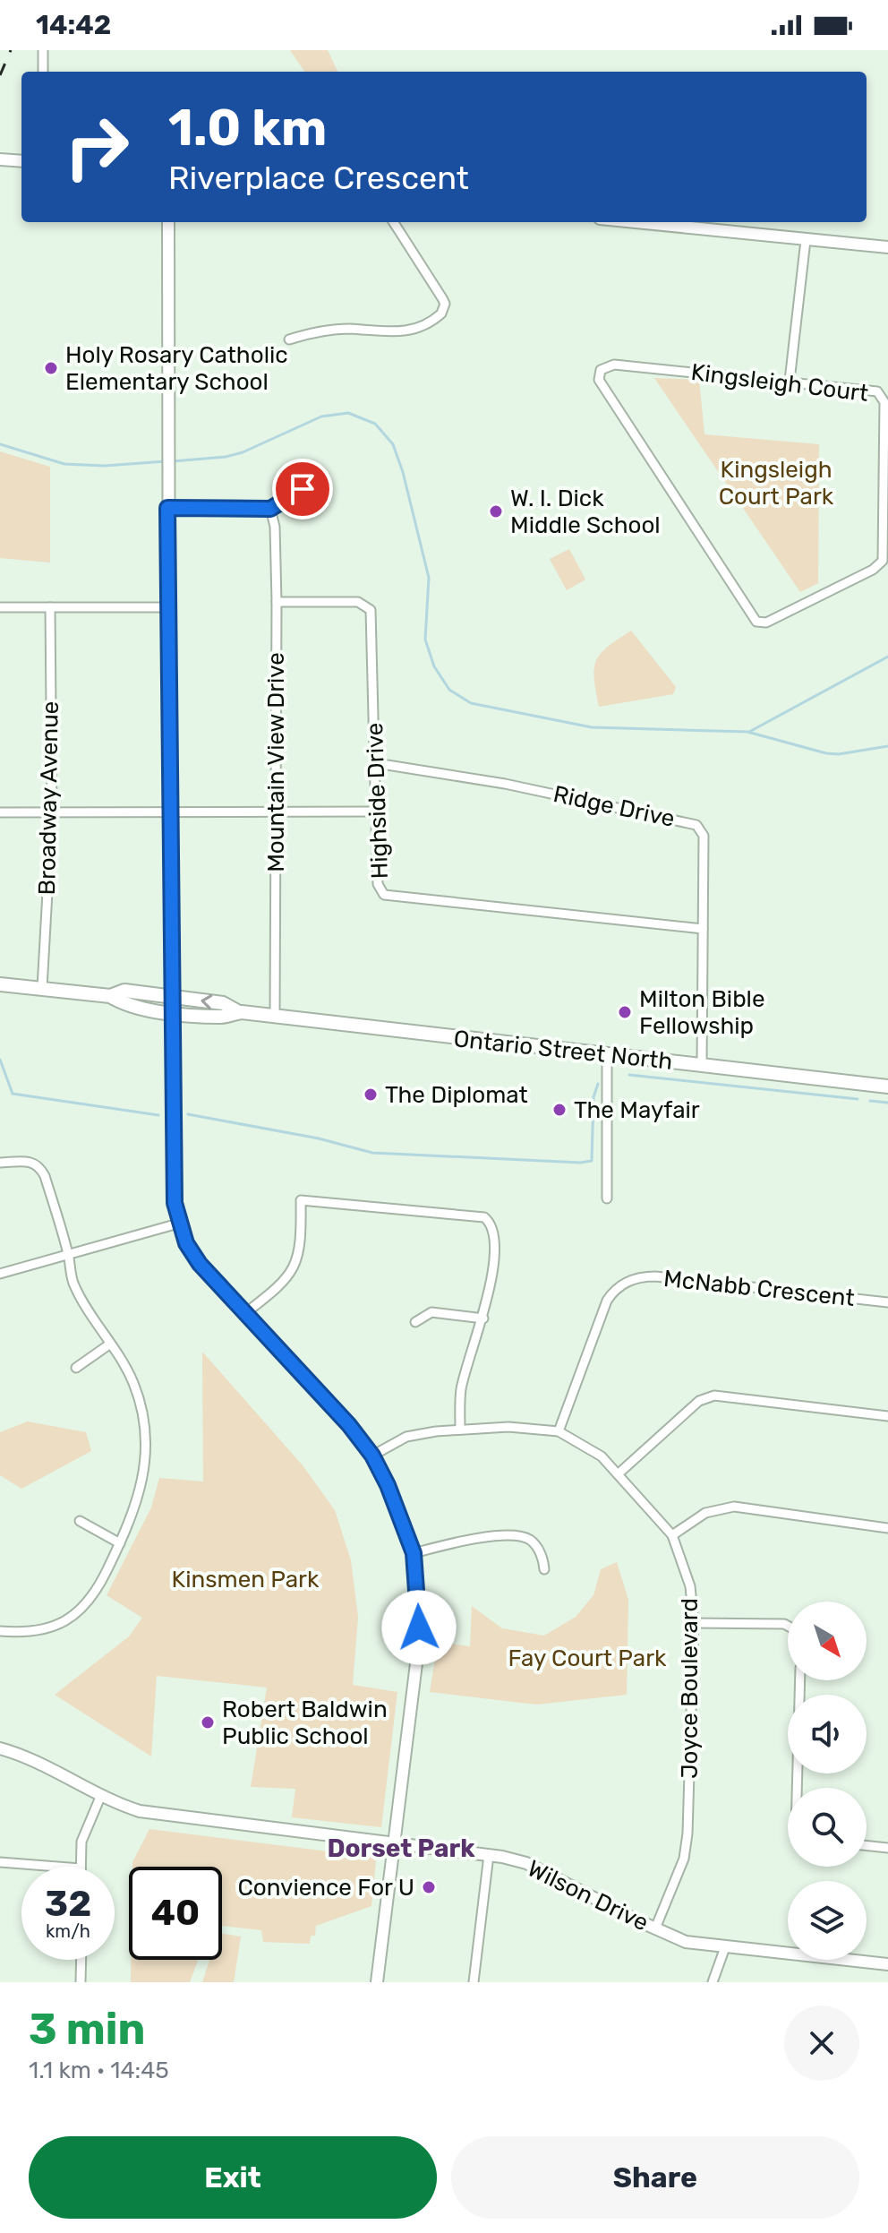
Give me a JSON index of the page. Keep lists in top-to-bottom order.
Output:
{
  "streets": {
    "main road": ["Ontario Street North"],
    "street": [
      "Kingsleigh Court",
      "Mountain View Drive",
      "Broadway Avenue",
      "Highside Drive",
      "Ridge Drive",
      "McNabb Crescent",
      "Joyce Boulevard",
      "Wilson Drive"
    ]
  },
  "crossings": [
    ["Mountain View Drive", "Highside Drive"],
    ["Mountain View Drive", "Ontario Street North"],
    ["Broadway Avenue", "Ontario Street North"],
    ["Highside Drive", "Ridge Drive"],
    ["Ridge Drive", "Ontario Street North"],
    ["McNabb Crescent", "Joyce Boulevard"],
    ["Joyce Boulevard", "Wilson Drive"]
  ],
  "districts": ["Dorset Park"],
  "parks": ["Kingsleigh Court Park", "Kinsmen Park", "Fay Court Park"],
  "places": [
    "Holy Rosary Catholic Elementary School",
    "W. I. Dick Middle School",
    "Milton Bible Fellowship",
    "The Diplomat",
    "The Mayfair",
    "Robert Baldwin Public School",
    "Convience For U"
  ],
  "north": "bottom right",
  "page": {
    "status": "14:42",
    "turn": ["1.0 km", "Riverplace Crescent"],
    "speed": "32 km/h",
    "limit": "40",
    "heading": ["3 min", "1.1 km · 14:45"],
    "buttons": ["Exit", "Share"]
  }
}
